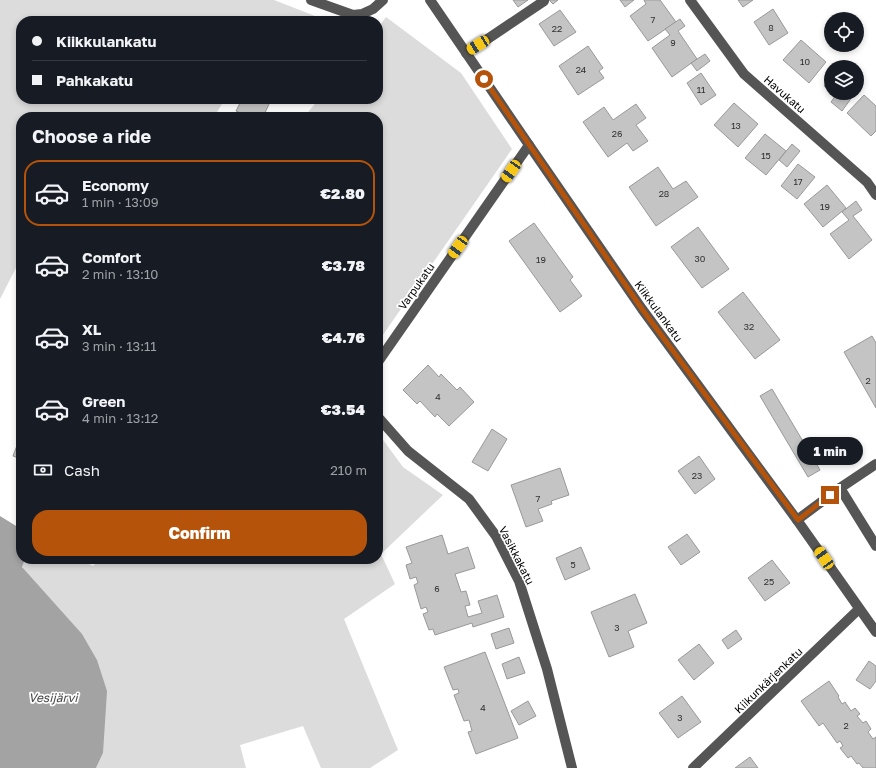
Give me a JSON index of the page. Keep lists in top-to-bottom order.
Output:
{
  "streets": {
    "street": [
      "Havukatu",
      "Varpukatu",
      "Kiikkulankatu",
      "Vasikkakatu",
      "Kiikunkärjenkatu"
    ]
  },
  "crossings": [
    ["Varpukatu", "Kiikkulankatu"],
    ["Kiikkulankatu", "Kiikunkärjenkatu"]
  ],
  "water": ["Vesijärvi"],
  "house_numbers": [
    "7",
    "8",
    "22",
    "9",
    "10",
    "24",
    "11",
    "13",
    "26",
    "15",
    "17",
    "28",
    "19",
    "30",
    "19",
    "32",
    "2",
    "4",
    "23",
    "7",
    "5",
    "25",
    "6",
    "3",
    "4",
    "3",
    "2"
  ],
  "page": {
    "banner": ["Kiikkulankatu", "Pahkakatu"],
    "heading": "Choose a ride",
    "list": [
      {
        "name": "Economy",
        "note": "1 min · 13:09",
        "value": "€2.80"
      },
      {
        "name": "Comfort",
        "note": "2 min · 13:10",
        "value": "€3.78"
      },
      {
        "name": "XL",
        "note": "3 min · 13:11",
        "value": "€4.76"
      },
      {
        "name": "Green",
        "note": "4 min · 13:12",
        "value": "€3.54"
      }
    ],
    "bubble": "1 min",
    "pay": ["Cash", "210 m"],
    "buttons": "Confirm"
  }
}
